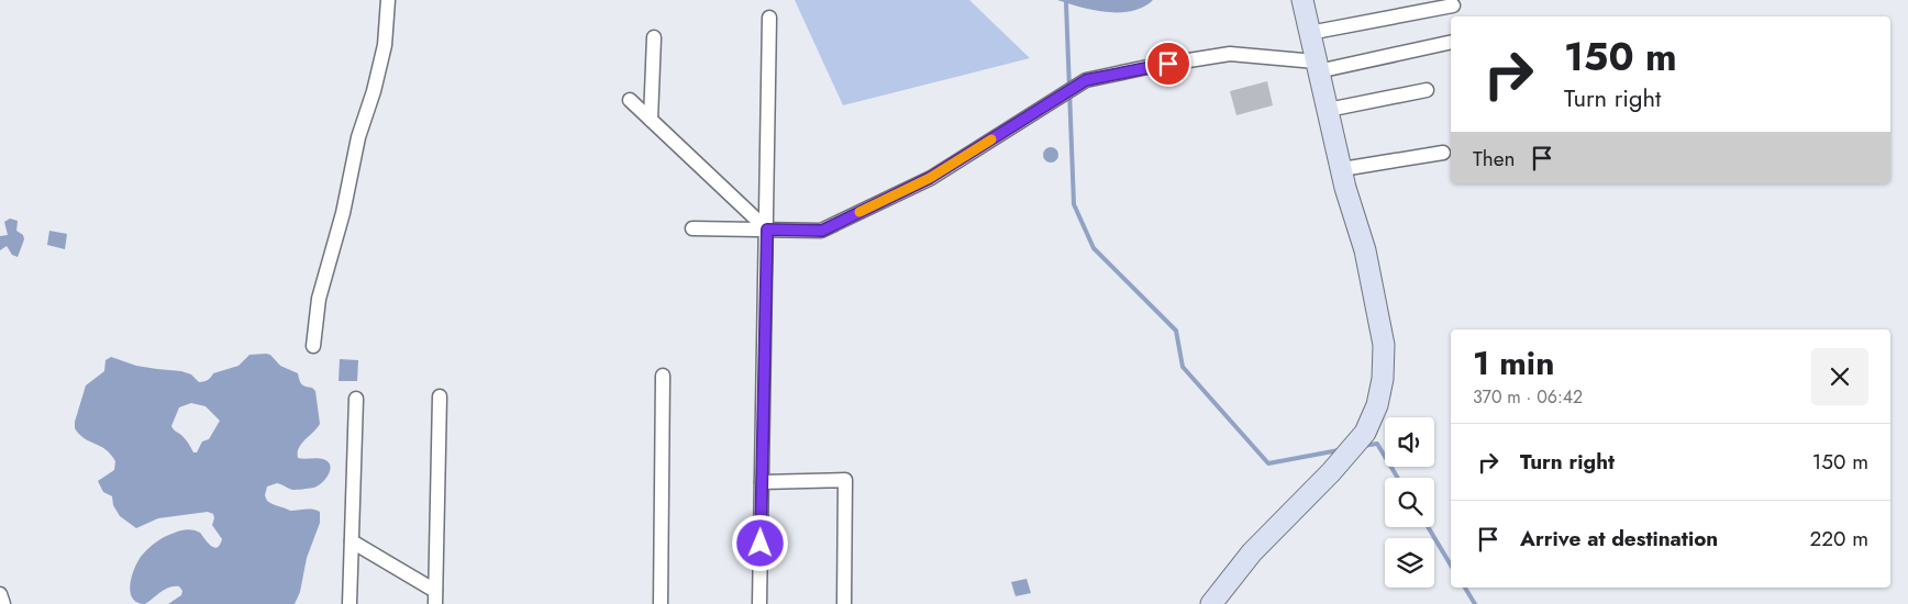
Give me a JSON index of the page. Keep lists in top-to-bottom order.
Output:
{
  "page": {
    "turn": ["150 m", "Turn right"],
    "then": "Then",
    "heading": ["1 min", "370 m · 06:42"],
    "list": [
      {
        "name": "Turn right",
        "value": "150 m"
      },
      {
        "name": "Arrive at destination",
        "value": "220 m"
      }
    ]
  }
}
